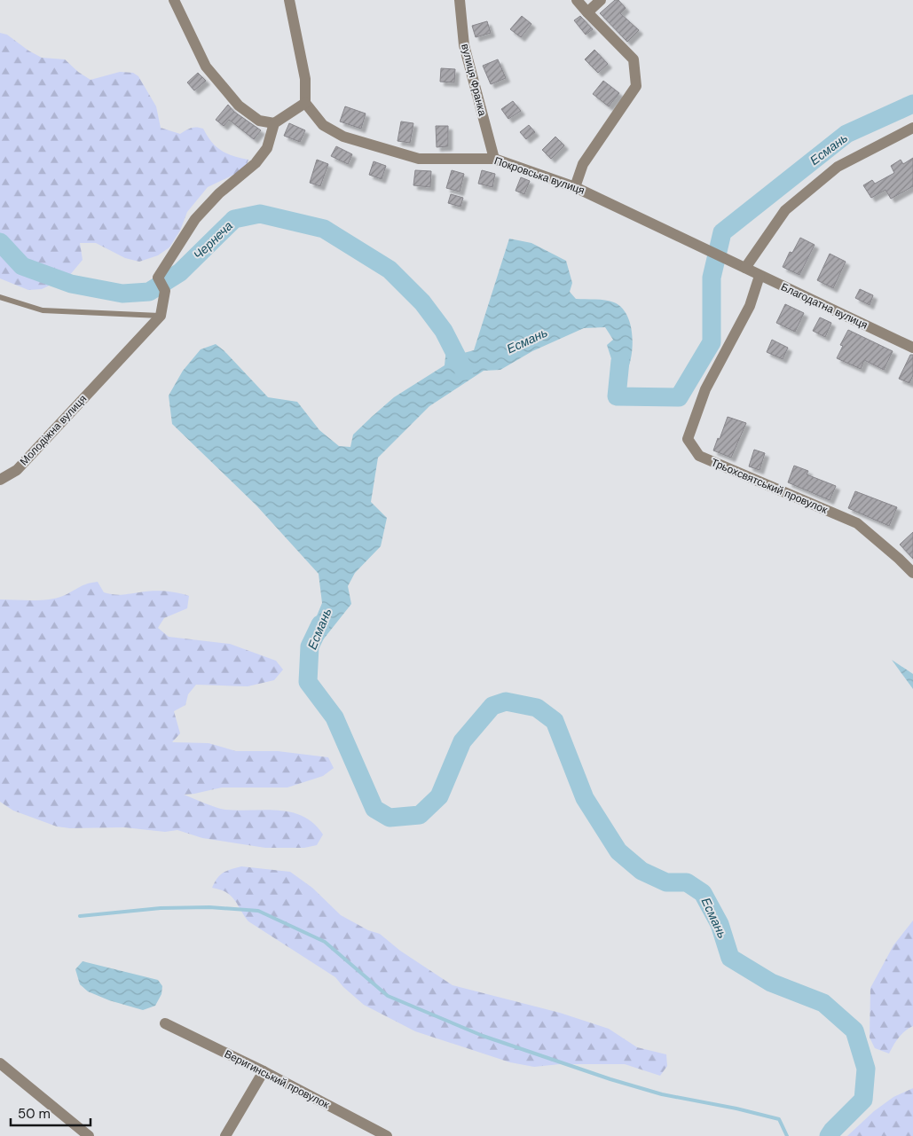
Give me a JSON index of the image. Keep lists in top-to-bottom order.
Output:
{
  "streets": {
    "street": [
      "вулиця Франка",
      "Покровська вулиця",
      "Благодатна вулиця",
      "Молодіжна вулиця",
      "Трьохсвятський провулок",
      "Веригинський провулок"
    ]
  },
  "crossings": [
    ["вулиця Франка", "Покровська вулиця"],
    ["Покровська вулиця", "Благодатна вулиця"],
    ["Благодатна вулиця", "Трьохсвятський провулок"]
  ],
  "water": ["Есмань", "Чернеча"],
  "scale_bar": "50 m"
}
